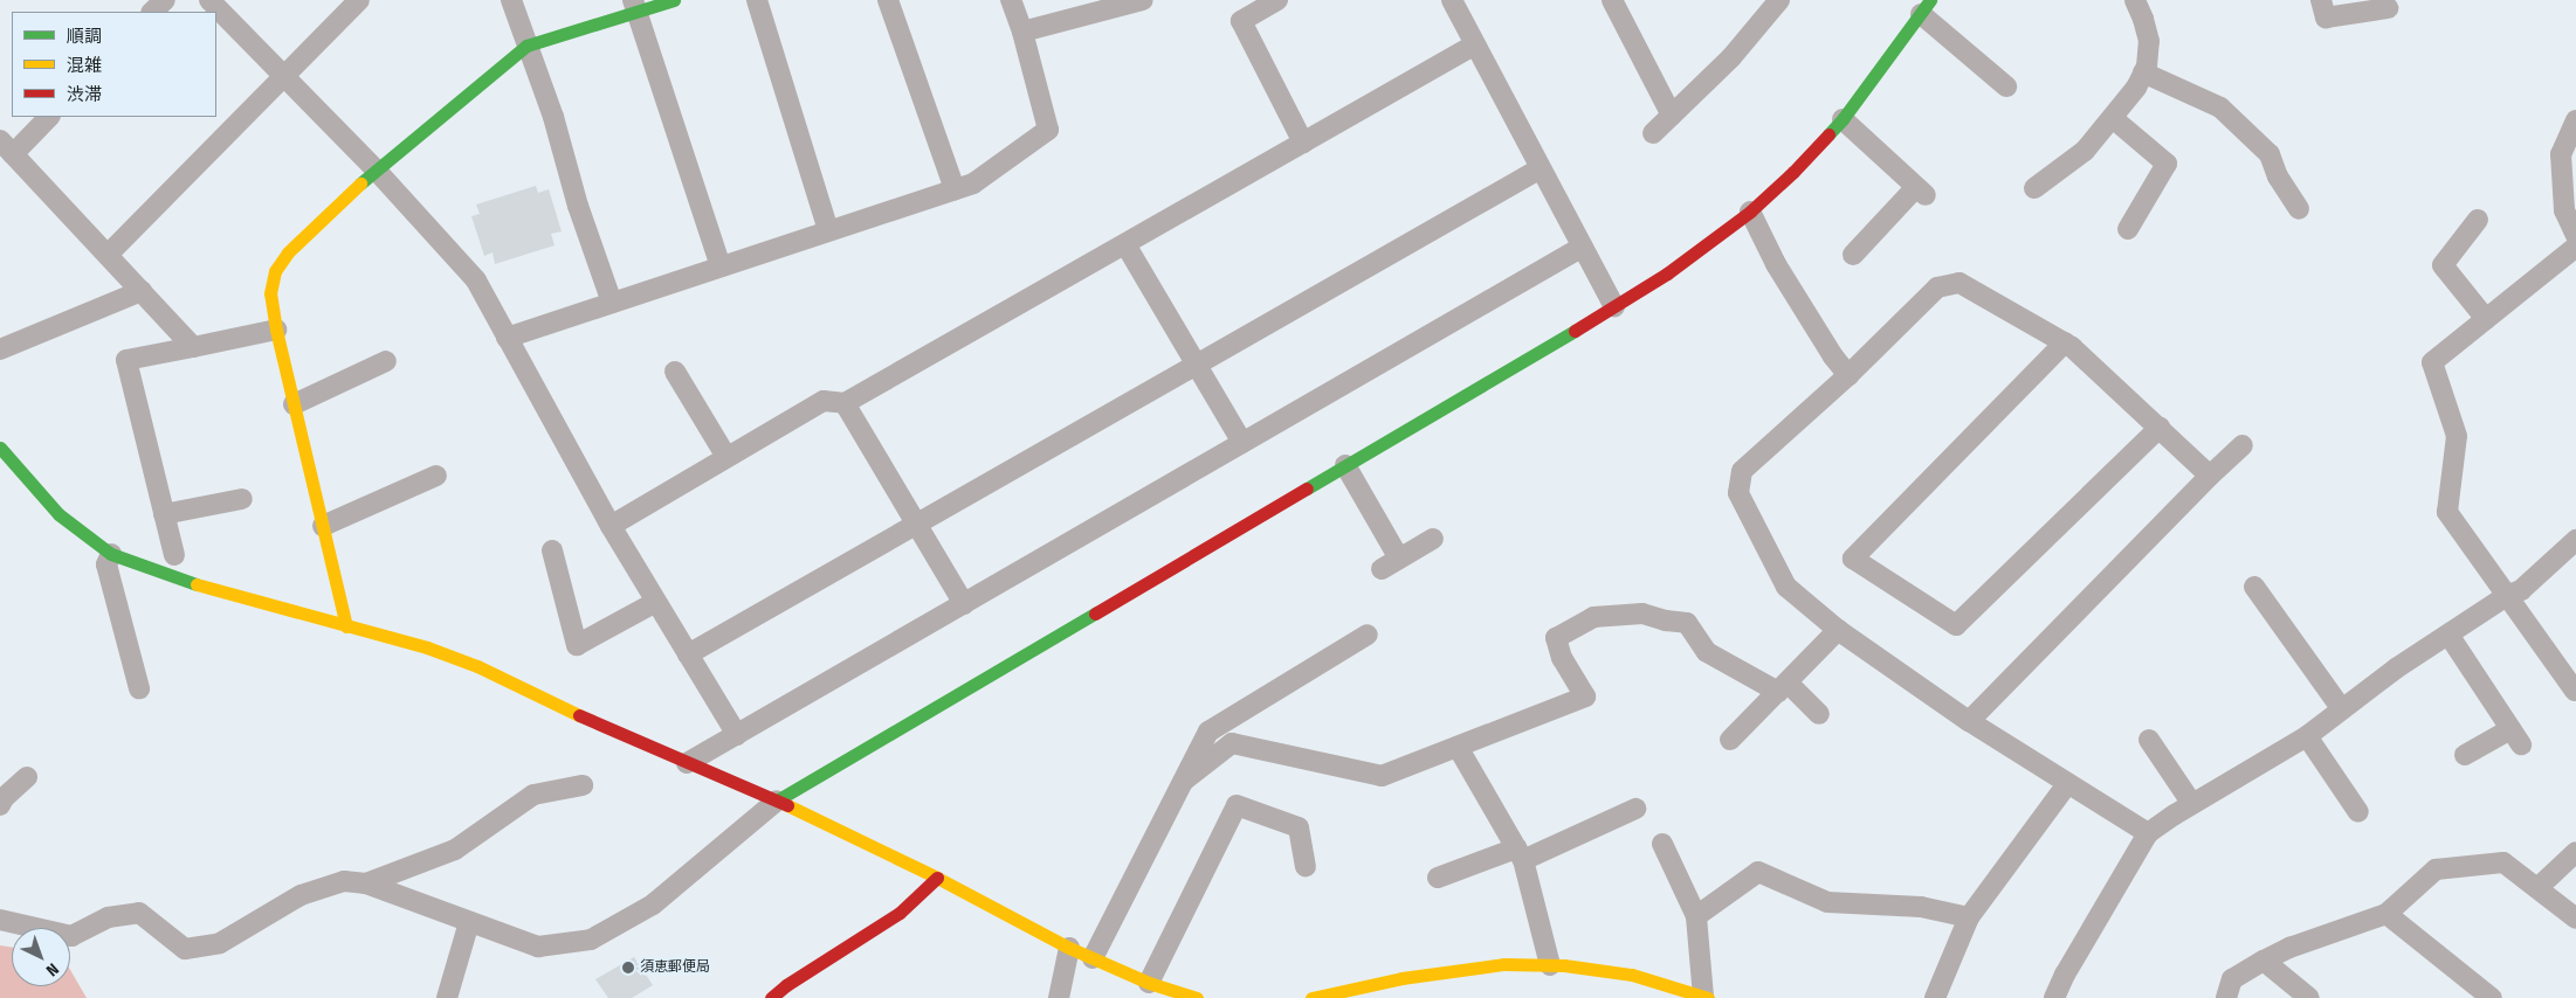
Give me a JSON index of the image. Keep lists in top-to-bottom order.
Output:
{
  "places": ["須恵郵便局"],
  "legend": ["順調", "混雑", "渋滞"],
  "north": "bottom right"
}
